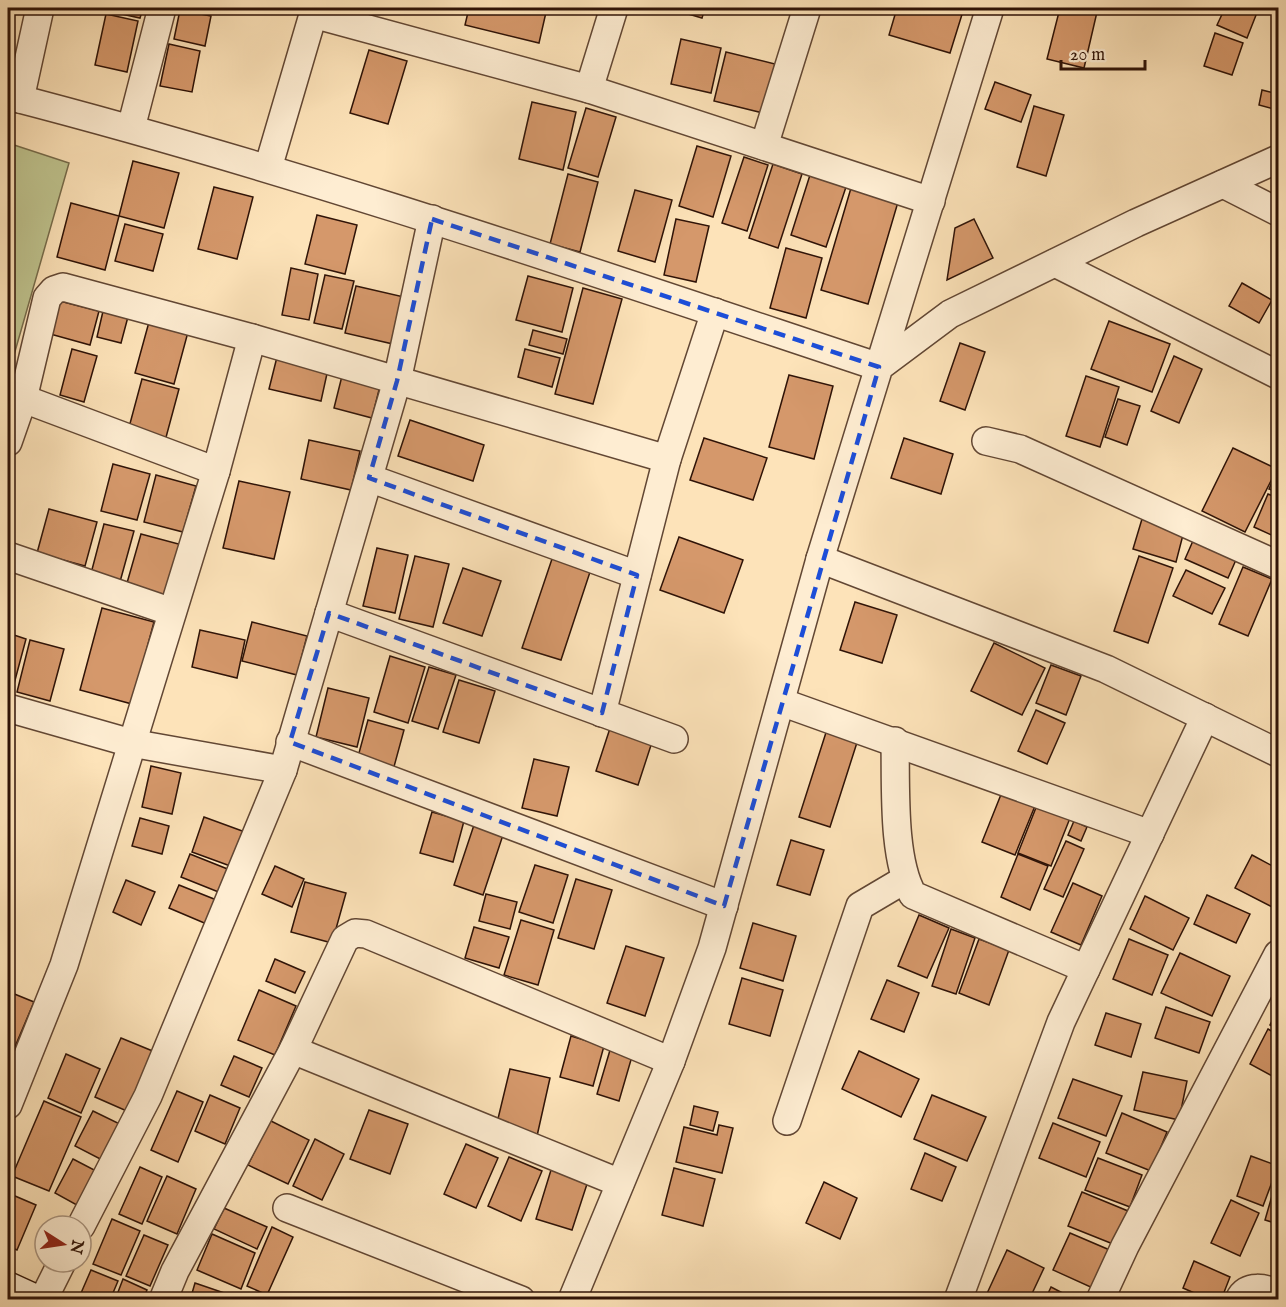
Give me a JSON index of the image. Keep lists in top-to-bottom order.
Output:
{
  "scale_bar": "20 m",
  "north": "right"
}
